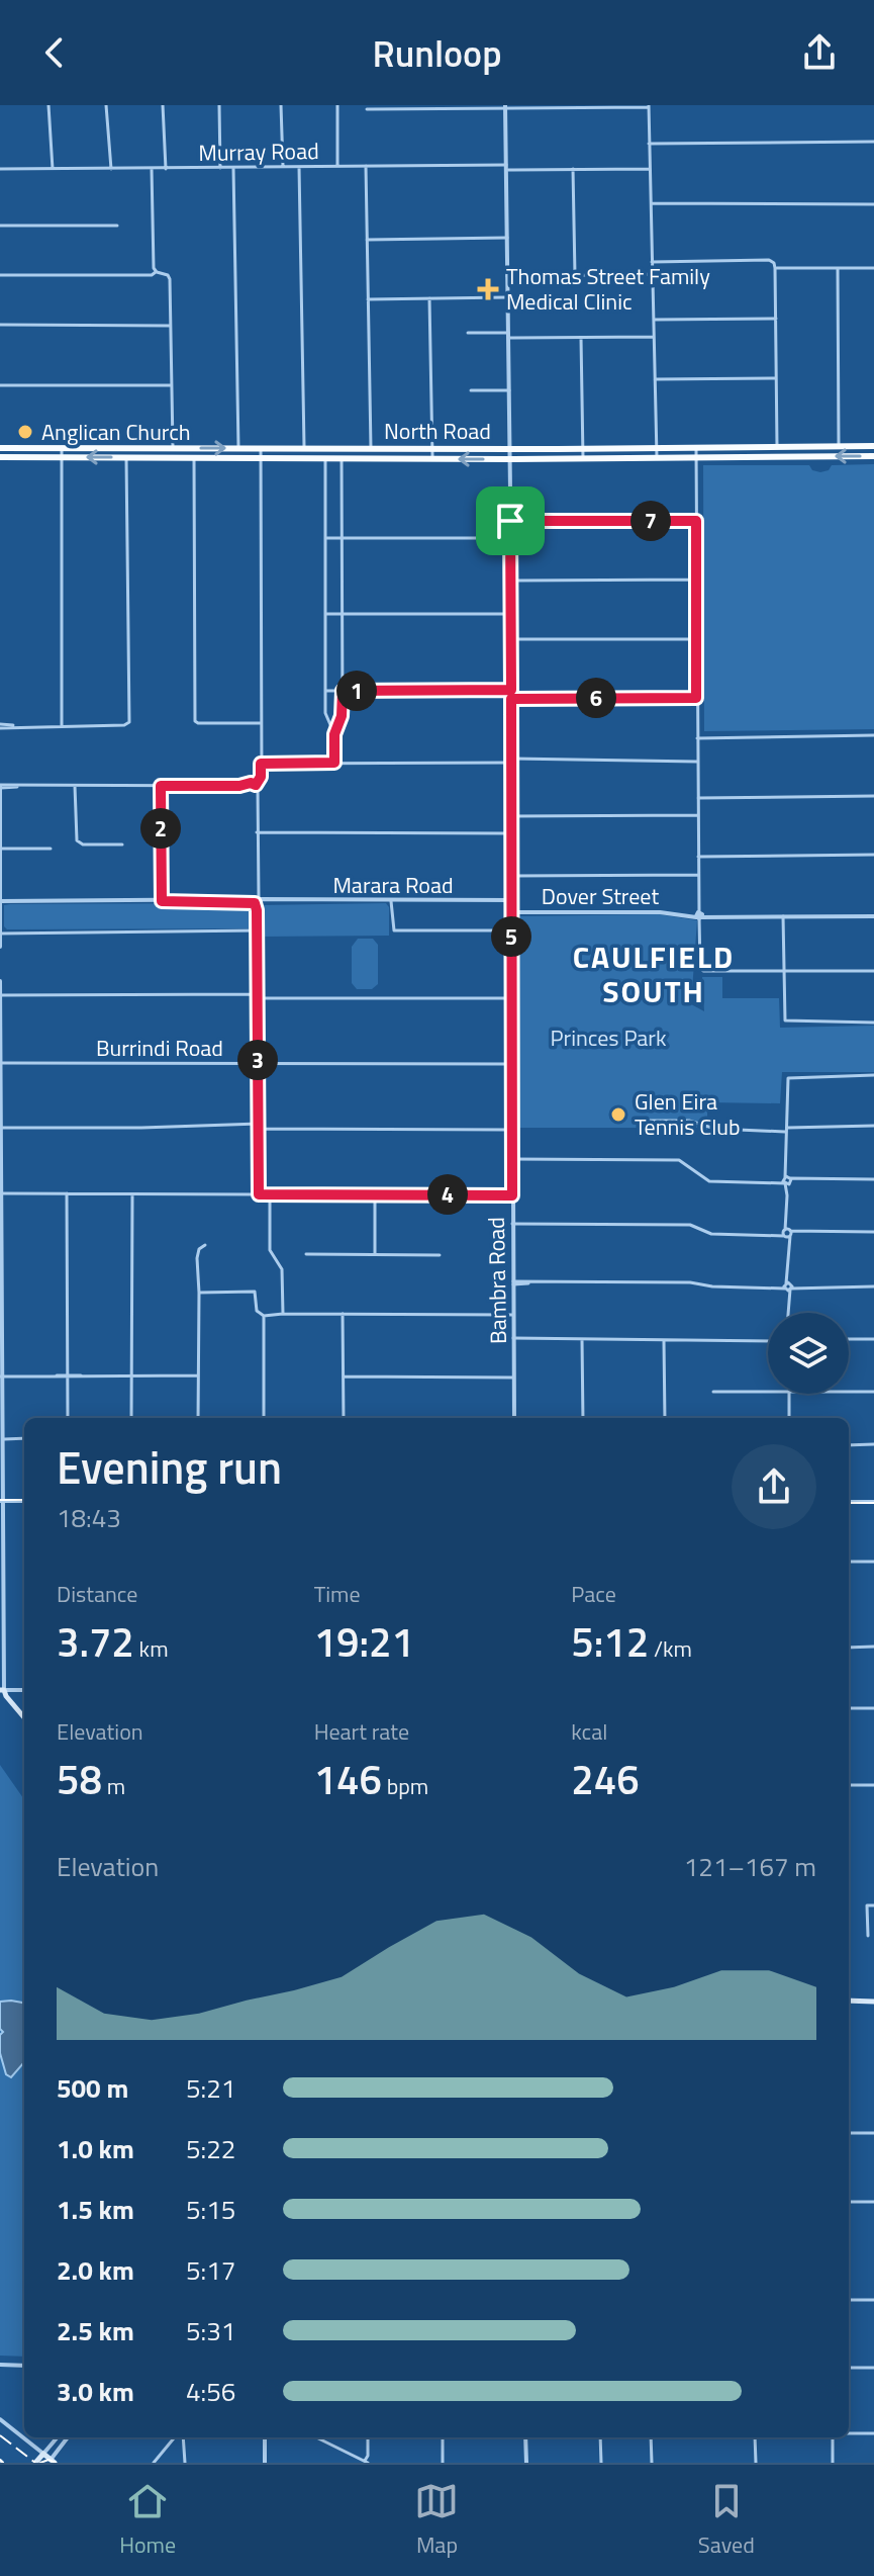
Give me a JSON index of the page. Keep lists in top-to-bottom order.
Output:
{
  "streets": {
    "highway": ["North Road"],
    "street": [
      "Murray Road",
      "Marara Road",
      "Dover Street",
      "Burrindi Road",
      "Bambra Road"
    ]
  },
  "crossings": [
    ["Murray Road", "Bambra Road"],
    ["North Road", "Bambra Road"],
    ["Marara Road", "Bambra Road"],
    ["Dover Street", "Bambra Road"],
    ["Burrindi Road", "Bambra Road"]
  ],
  "districts": ["CAULFIELD SOUTH"],
  "parks": ["Princes Park"],
  "places": {
    "health": ["Thomas Street Family Medical Clinic"],
    "other": ["Anglican Church", "Glen Eira Tennis Club"]
  },
  "page": {
    "header": "Runloop",
    "pins": [
      "7",
      "1",
      "6",
      "2",
      "5",
      "3",
      "4"
    ],
    "heading": ["Evening run", "18:43"],
    "stats": [
      ["Distance", "3.72 km"],
      ["Time", "19:21"],
      ["Pace", "5:12 /km"],
      ["Elevation", "58 m"],
      ["Heart rate", "146 bpm"],
      ["kcal", "246"]
    ],
    "chart": ["Elevation", "121–167 m"],
    "list": [
      {
        "name": "500 m",
        "note": "5:21"
      },
      {
        "name": "1.0 km",
        "note": "5:22"
      },
      {
        "name": "1.5 km",
        "note": "5:15"
      },
      {
        "name": "2.0 km",
        "note": "5:17"
      },
      {
        "name": "2.5 km",
        "note": "5:31"
      },
      {
        "name": "3.0 km",
        "note": "4:56"
      }
    ],
    "tabs": ["Home", "Map", "Saved"]
  }
}
